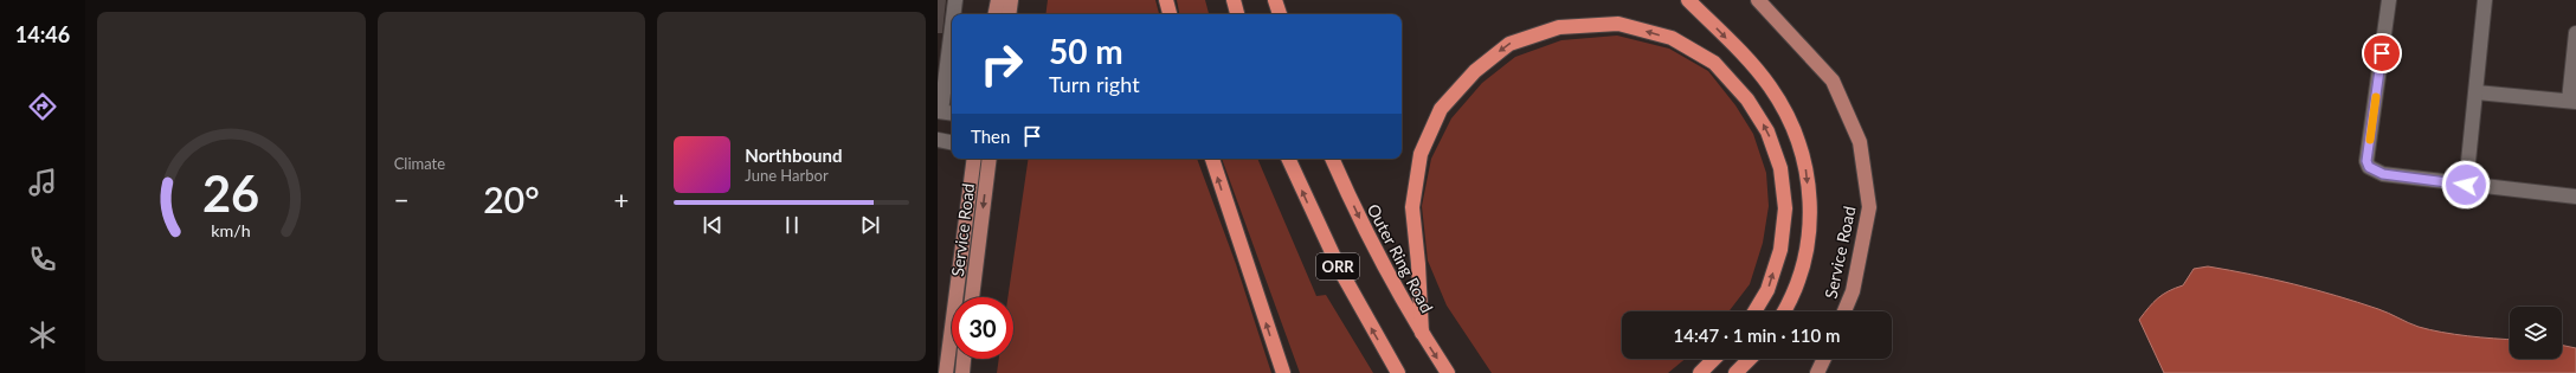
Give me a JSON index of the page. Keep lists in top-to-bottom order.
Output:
{
  "streets": {
    "highway": ["Outer Ring Road", "ORR"],
    "main road": ["Service Road"]
  },
  "page": {
    "tabs": "14:46",
    "tile": "Climate",
    "turn": ["50 m", "Turn right"],
    "then": "Then",
    "song": ["Northbound", "June Harbor"],
    "heat": ["−", "20°", "+"],
    "limit": "30",
    "trip": "14:47 · 1 min · 110 m",
    "gauge": ["26", "km/h"]
  }
}
